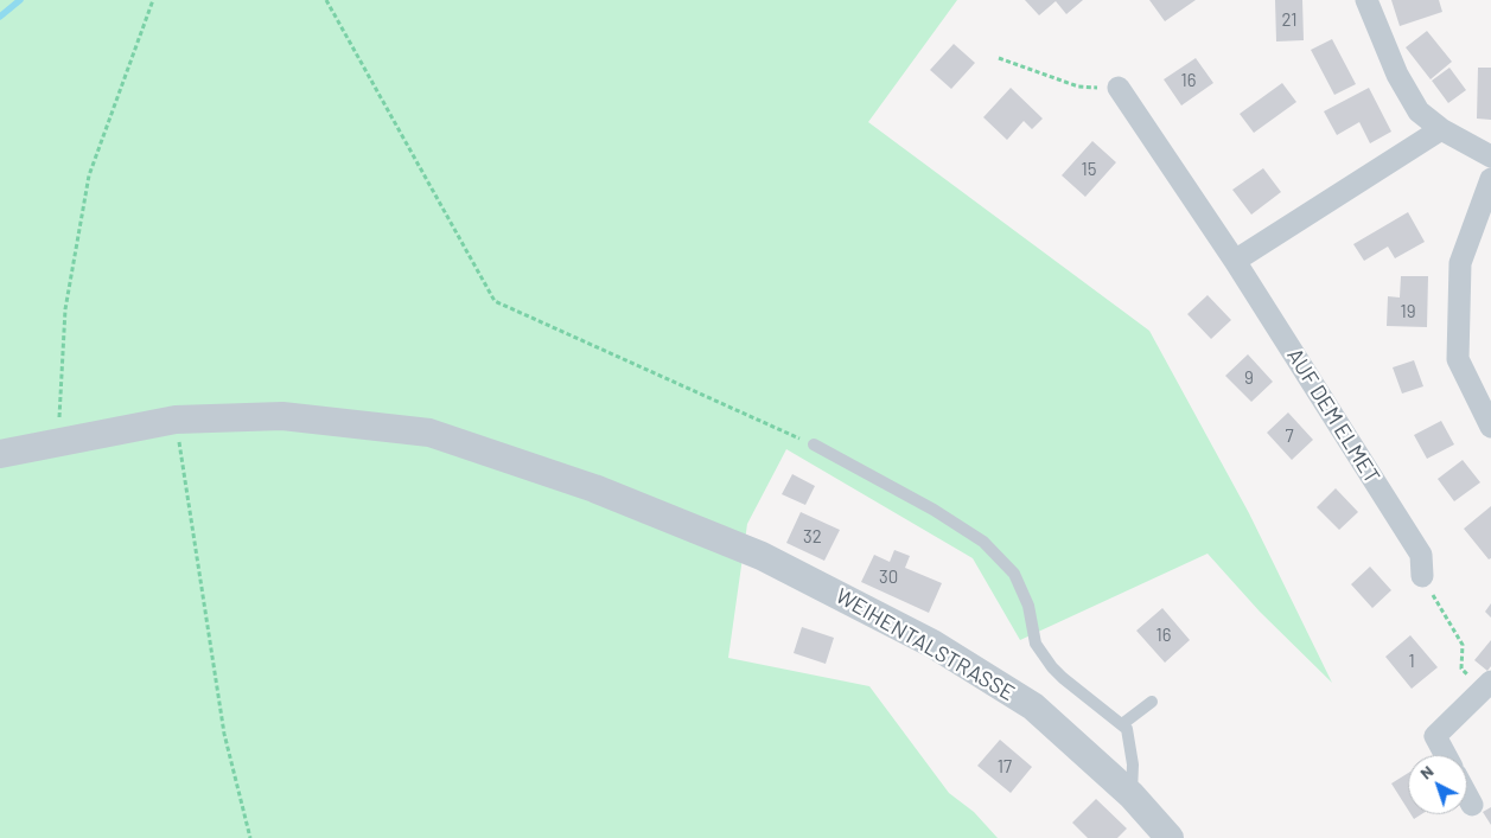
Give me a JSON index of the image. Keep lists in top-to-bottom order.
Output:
{
  "streets": {
    "street": ["AUF DEM ELMET", "WEIHENTALSTRASSE"]
  },
  "house_numbers": [
    "21",
    "16",
    "15",
    "19",
    "9",
    "7",
    "32",
    "30",
    "16",
    "1",
    "17"
  ],
  "north": "top left"
}
